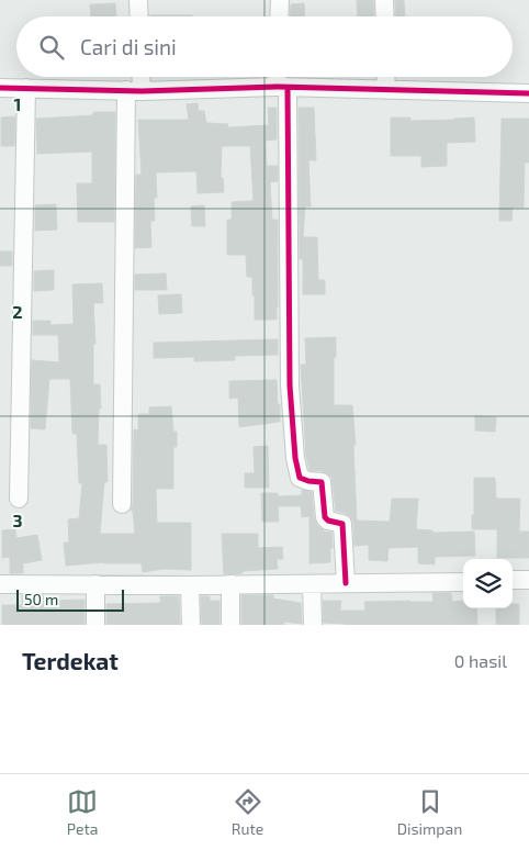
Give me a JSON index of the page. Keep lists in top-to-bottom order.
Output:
{
  "scale_bar": "50 m",
  "page": {
    "search": "Cari di sini",
    "scale": "50 m",
    "heading": ["Terdekat", "0 hasil"],
    "nav": ["Peta", "Rute", "Disimpan"]
  },
  "grid": {
    "rows": ["1", "2", "3"]
  }
}
